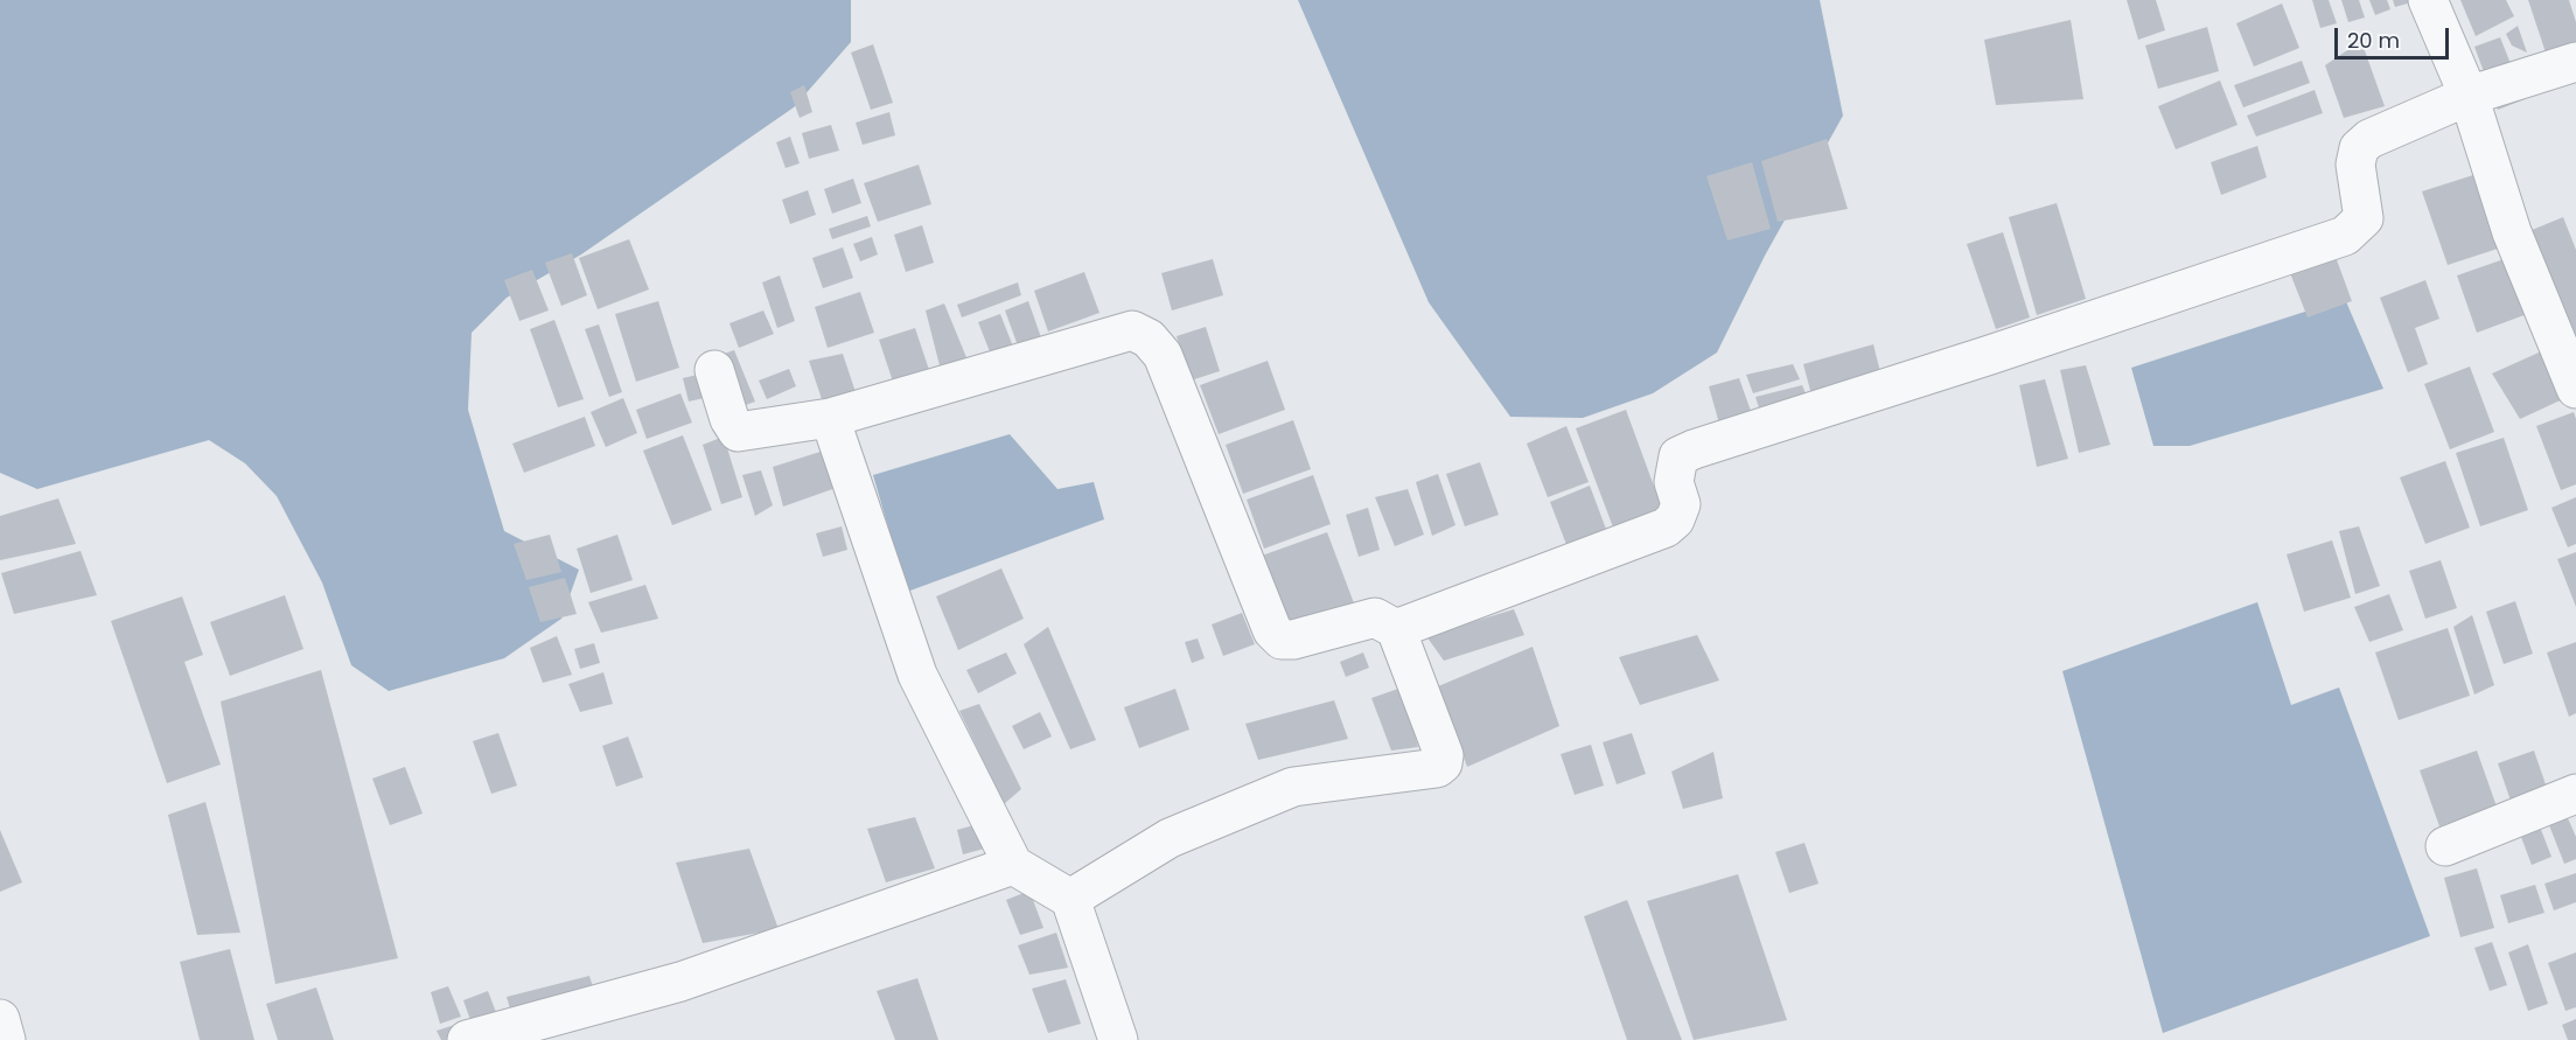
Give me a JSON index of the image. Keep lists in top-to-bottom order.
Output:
{
  "scale_bar": "20 m"
}
